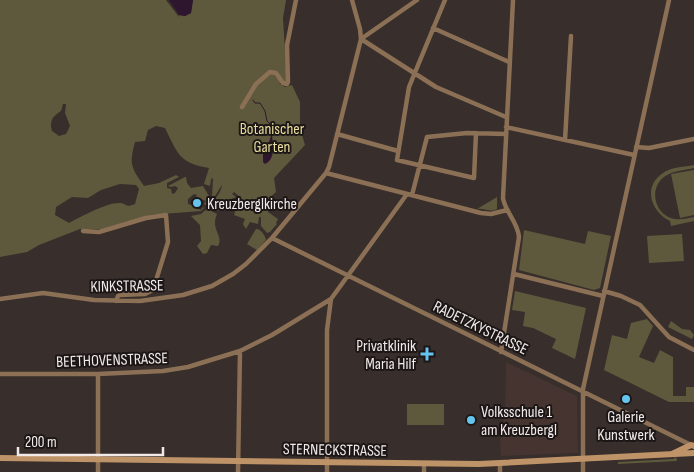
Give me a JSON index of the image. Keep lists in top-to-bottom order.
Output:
{
  "streets": {
    "street": [
      "KINKSTRASSE",
      "RADETZKYSTRASSE",
      "BEETHOVENSTRASSE",
      "STERNECKSTRASSE"
    ]
  },
  "crossings": [
    ["KINKSTRASSE", "RADETZKYSTRASSE"],
    ["RADETZKYSTRASSE", "BEETHOVENSTRASSE"],
    ["RADETZKYSTRASSE", "STERNECKSTRASSE"]
  ],
  "parks": ["Botanischer Garten"],
  "places": {
    "other": ["Kreuzberglkirche", "Galerie Kunstwerk", "Volksschule 1 am Kreuzbergl"],
    "health": ["Privatklinik Maria Hilf"]
  },
  "scale_bar": "200 m"
}
